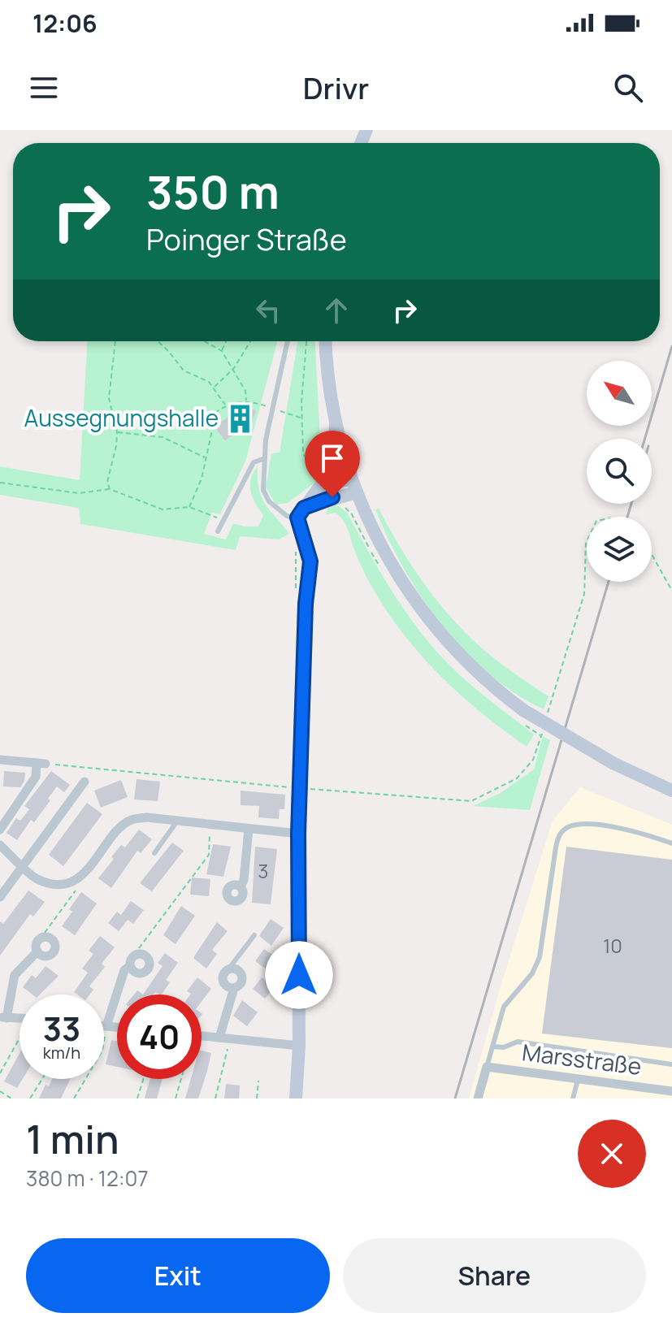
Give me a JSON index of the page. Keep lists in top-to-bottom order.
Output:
{
  "streets": {
    "street": ["Marsstraße"]
  },
  "places": {
    "building": ["Aussegnungshalle"]
  },
  "house_numbers": ["3", "10"],
  "north": "top left",
  "page": {
    "status": "12:06",
    "header": "Drivr",
    "turn": ["350 m", "Poinger Straße"],
    "speed": "33 km/h",
    "limit": "40",
    "heading": ["1 min", "380 m · 12:07"],
    "buttons": ["Exit", "Share"]
  }
}
